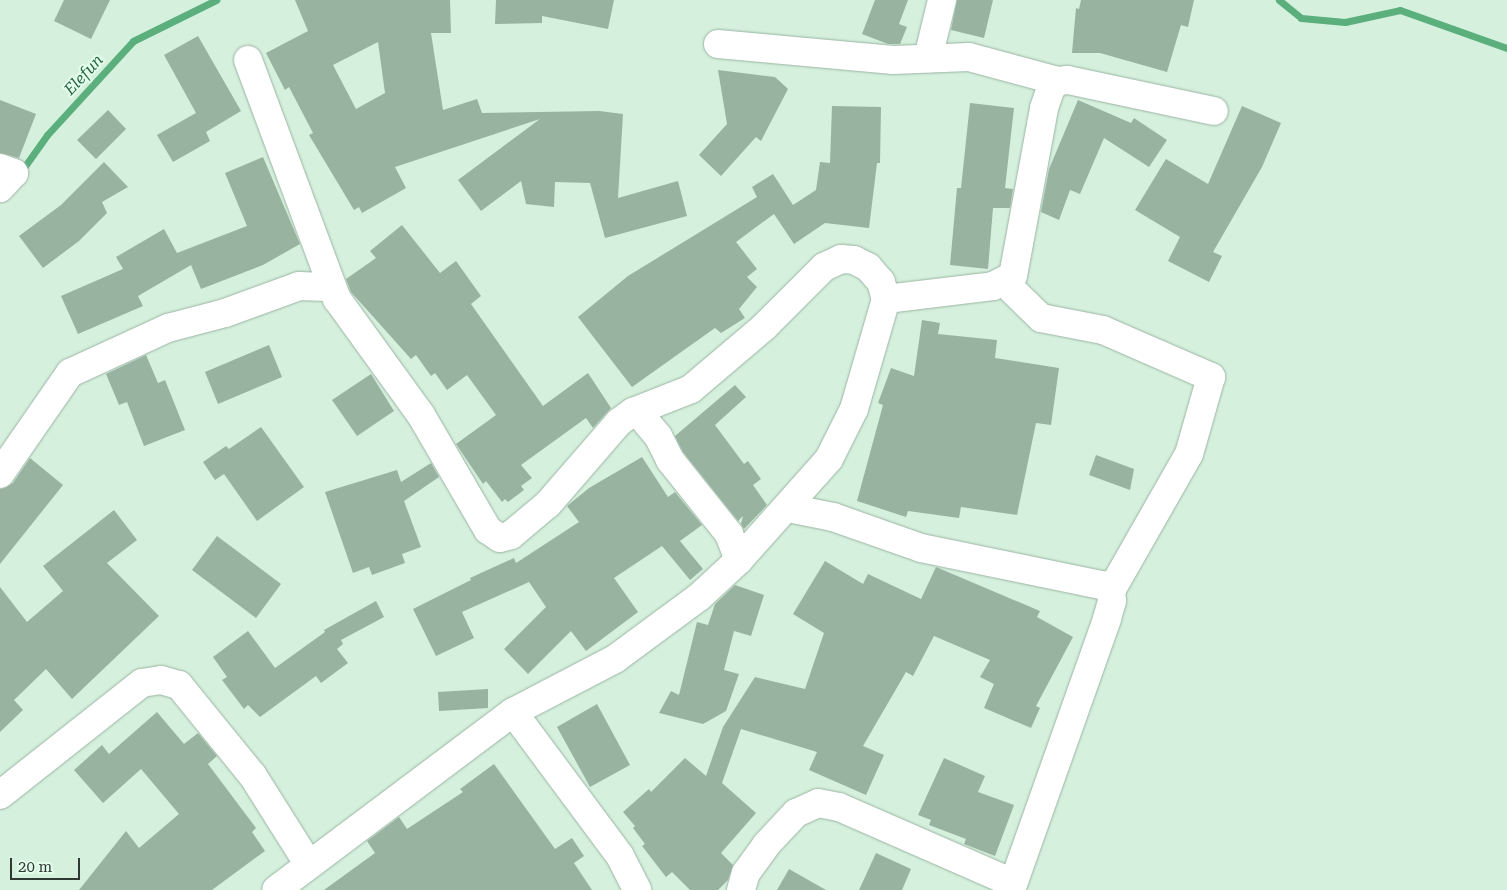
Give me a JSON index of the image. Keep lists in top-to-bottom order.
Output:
{
  "water": ["Elefun"],
  "scale_bar": "20 m"
}
